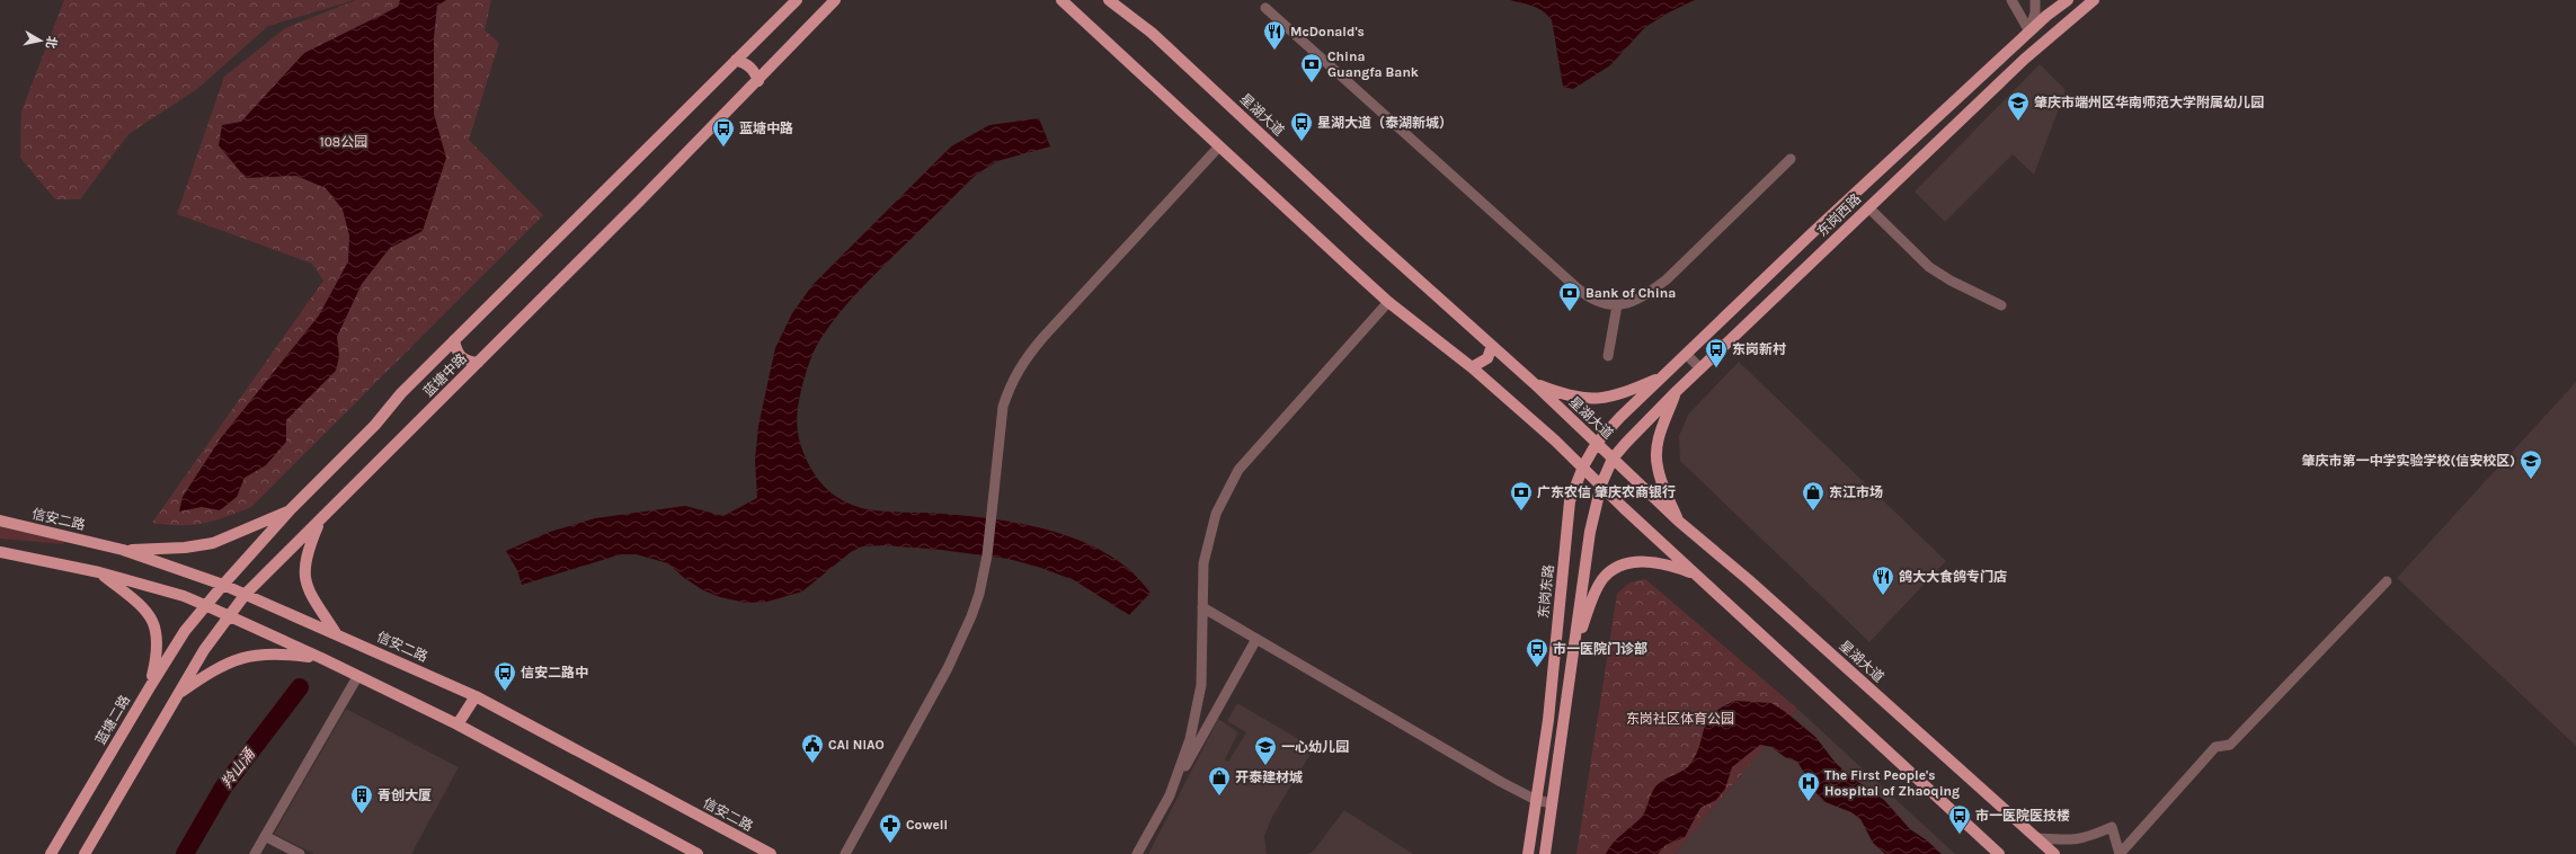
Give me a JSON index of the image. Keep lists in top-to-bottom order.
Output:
{
  "streets": {
    "main road": [
      "星湖大道",
      "东岗西路",
      "蓝塘中路",
      "信安二路",
      "东岗东路",
      "蓝塘二路"
    ]
  },
  "crossings": [
    ["星湖大道", "东岗西路"],
    ["星湖大道", "东岗东路"],
    ["东岗西路", "东岗东路"],
    ["蓝塘中路", "信安二路"],
    ["蓝塘中路", "蓝塘二路"]
  ],
  "water": ["羚山涌"],
  "parks": ["108公园", "东岗社区体育公园"],
  "places": {
    "restaurant": ["McDonald's", "鸽大大食鸽专门店"],
    "bank": ["China Guangfa Bank", "Bank of China", "广东农信 肇庆农商银行"],
    "school or university": ["肇庆市端州区华南师范大学附属幼儿园", "肇庆市第一中学实验学校(信安校区)", "一心幼儿园"],
    "bus stop": [
      "星湖大道（泰湖新城）",
      "蓝塘中路",
      "东岗新村",
      "市一医院门诊部",
      "信安二路中",
      "市一医院医技楼"
    ],
    "shop": ["东江市场", "开泰建材城"],
    "public building": ["CAI NIAO"],
    "hospital": ["The First People's Hospital of Zhaoqing"],
    "building": ["青创大厦"],
    "pharmacy": ["Cowell"]
  },
  "north": "right"
}
